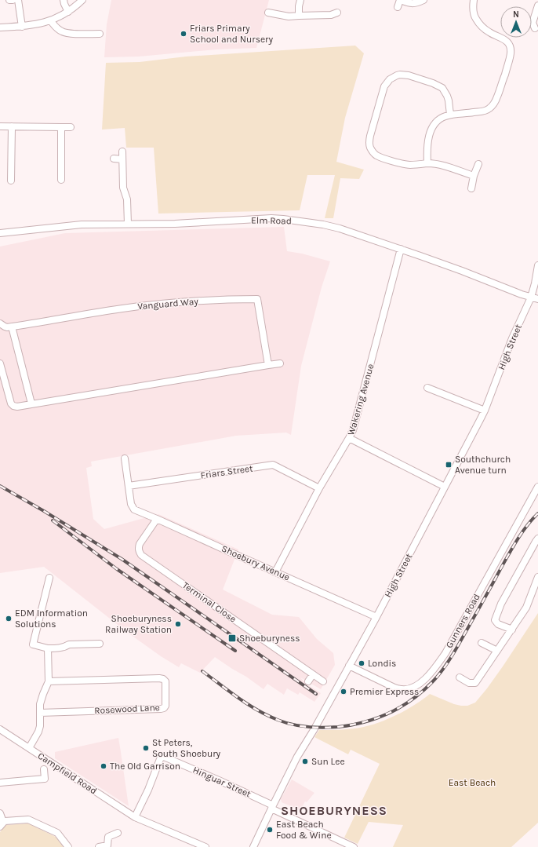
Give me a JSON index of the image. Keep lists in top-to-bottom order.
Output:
{
  "streets": {
    "street": [
      "Elm Road",
      "Vanguard Way",
      "High Street",
      "Wakering Avenue",
      "Friars Street",
      "Shoebury Avenue",
      "Terminal Close",
      "Gunners Road",
      "Rosewood Lane",
      "Campfield Road",
      "Hinguar Street"
    ]
  },
  "crossings": [
    ["Elm Road", "High Street"],
    ["Elm Road", "Wakering Avenue"],
    ["High Street", "Shoebury Avenue"],
    ["High Street", "Gunners Road"],
    ["High Street", "Hinguar Street"],
    ["Wakering Avenue", "Friars Street"],
    ["Wakering Avenue", "Shoebury Avenue"],
    ["Friars Street", "Shoebury Avenue"],
    ["Shoebury Avenue", "Terminal Close"],
    ["Campfield Road", "Hinguar Street"]
  ],
  "districts": ["SHOEBURYNESS"],
  "parks": ["East Beach"],
  "places": {
    "other": [
      "Friars Primary School and Nursery",
      "EDM Information Solutions",
      "Shoeburyness Railway Station",
      "Londis",
      "Premier Express",
      "St Peters, South Shoebury",
      "Sun Lee",
      "The Old Garrison",
      "East Beach Food & Wine"
    ],
    "transit": ["Southchurch Avenue turn", "Shoeburyness"]
  },
  "north": "top"
}
